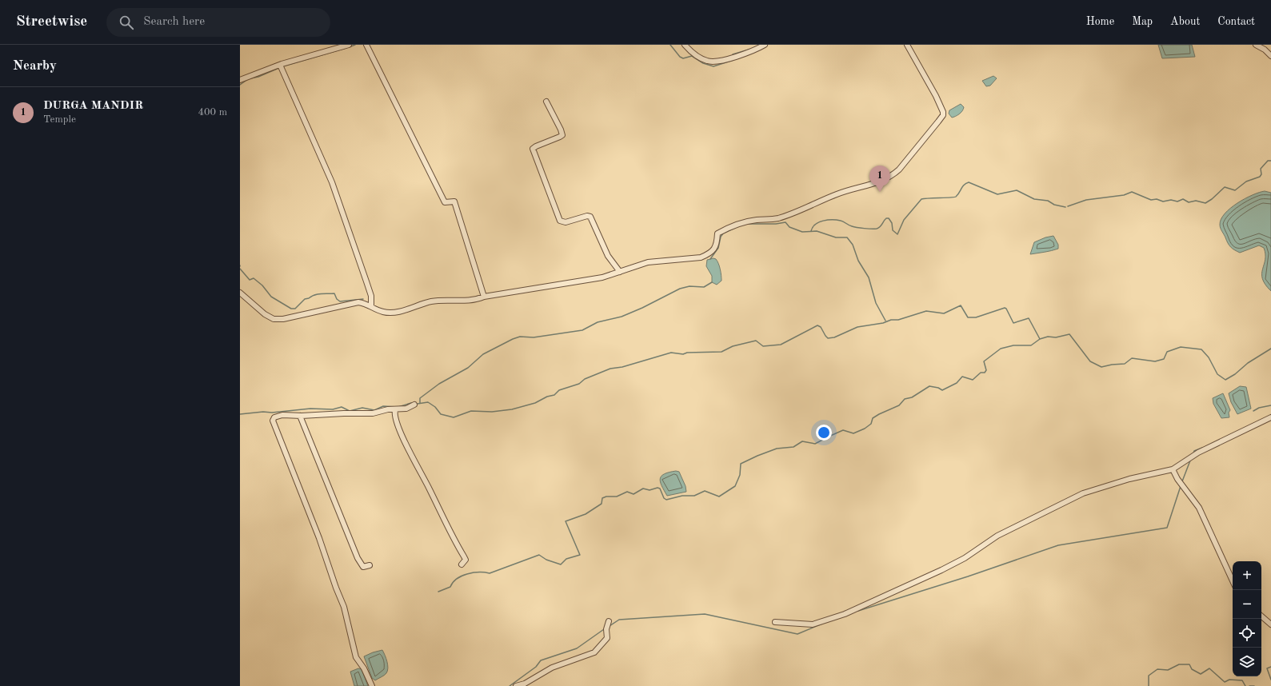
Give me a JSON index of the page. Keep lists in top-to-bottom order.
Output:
{
  "page": {
    "header": "Streetwise",
    "search": "Search here",
    "nav": [
      "Home",
      "Map",
      "About",
      "Contact"
    ],
    "heading": "Nearby",
    "list": [
      {
        "mark": "1",
        "name": "DURGA MANDIR",
        "note": "Temple",
        "value": "400 m"
      }
    ],
    "pins": "1",
    "map_buttons": ["+", "−"]
  }
}
